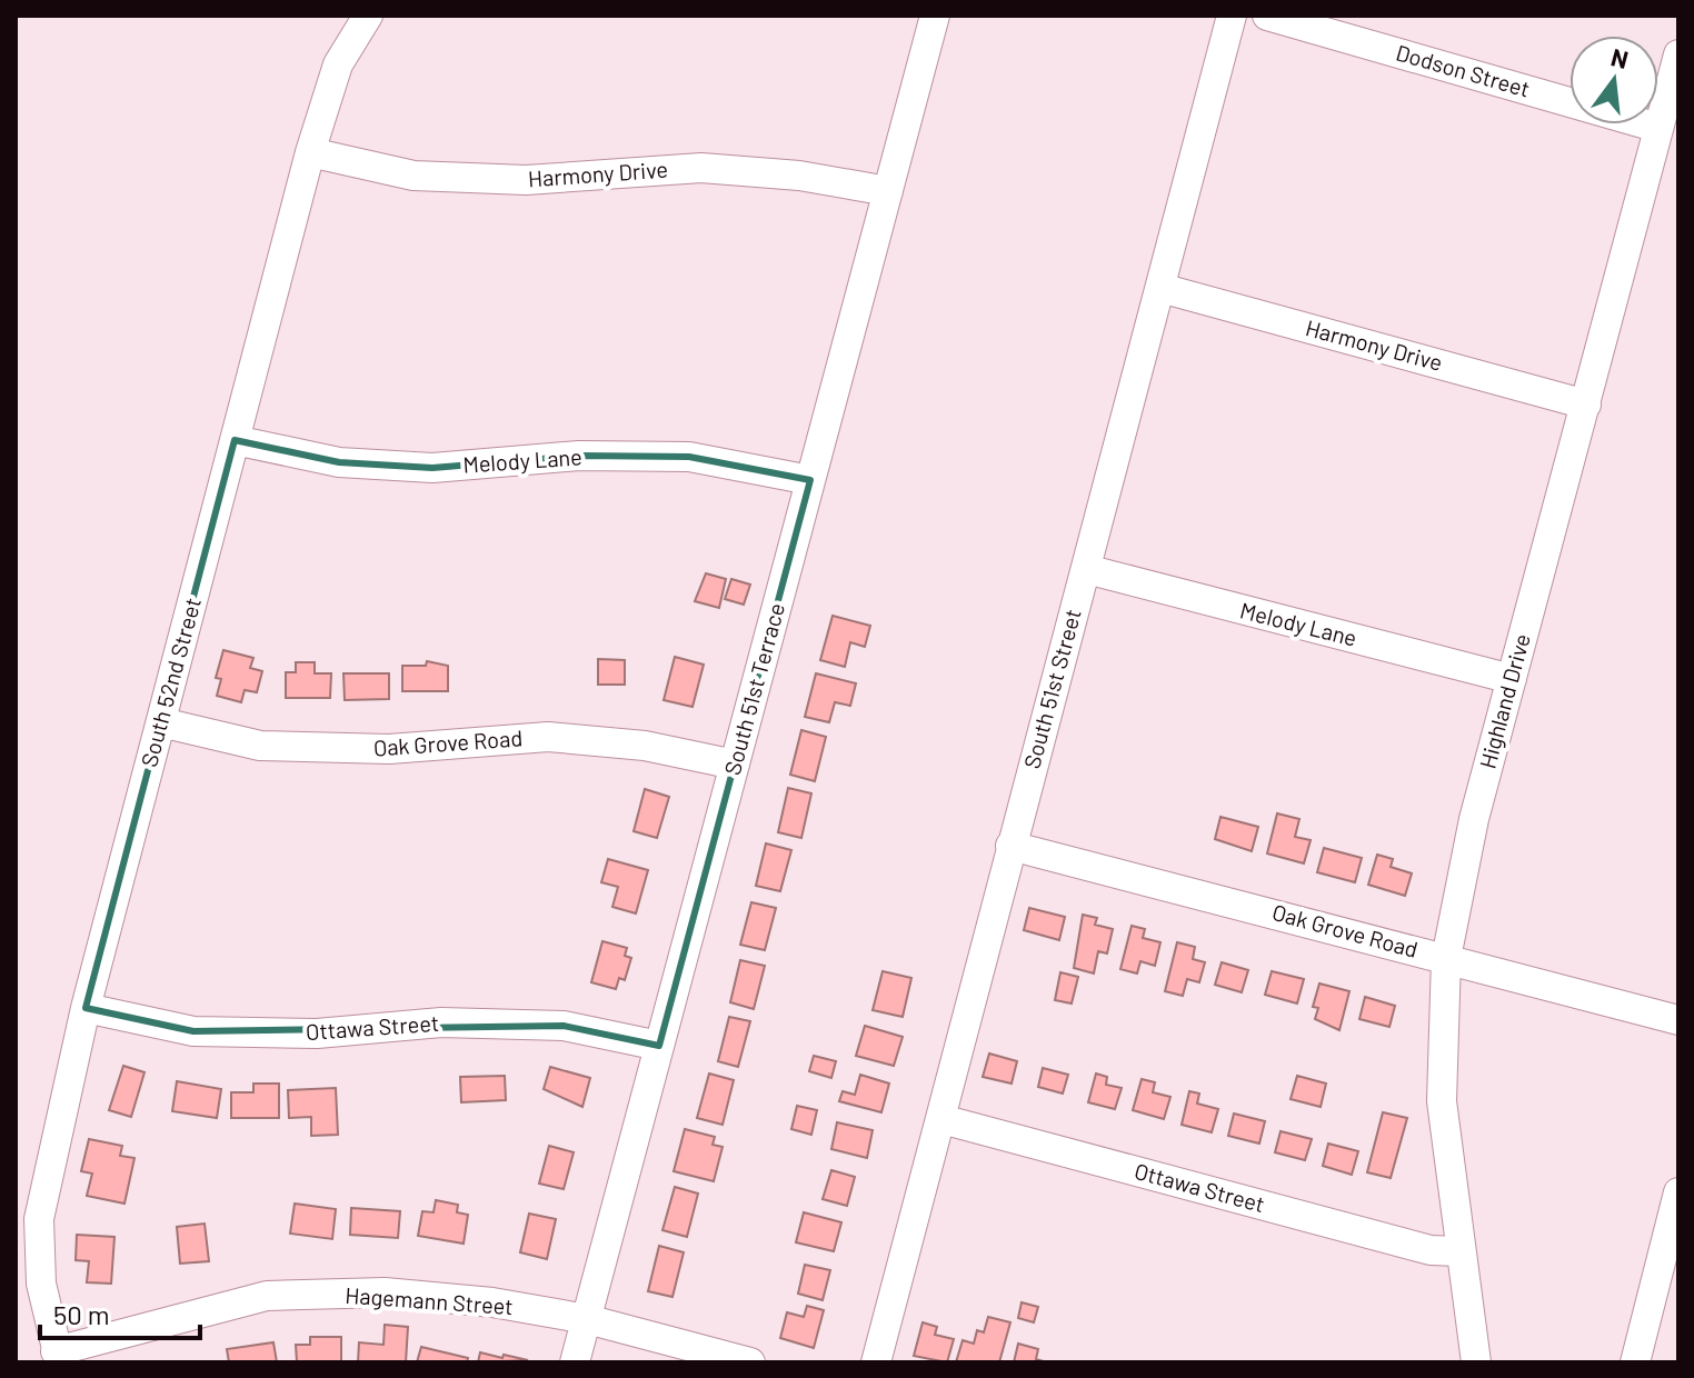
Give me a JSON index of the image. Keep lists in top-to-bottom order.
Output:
{
  "streets": {
    "street": [
      "Dodson Street",
      "Harmony Drive",
      "Melody Lane",
      "South 52nd Street",
      "South 51st Terrace",
      "South 51st Street",
      "Highland Drive",
      "Oak Grove Road",
      "Ottawa Street",
      "Hagemann Street"
    ]
  },
  "crossings": [
    ["Dodson Street", "Highland Drive"],
    ["Harmony Drive", "South 52nd Street"],
    ["Harmony Drive", "South 51st Terrace"],
    ["Harmony Drive", "South 51st Street"],
    ["Harmony Drive", "Highland Drive"],
    ["Melody Lane", "South 52nd Street"],
    ["Melody Lane", "South 51st Terrace"],
    ["Melody Lane", "South 51st Street"],
    ["Melody Lane", "Highland Drive"],
    ["South 52nd Street", "Oak Grove Road"],
    ["South 52nd Street", "Ottawa Street"],
    ["South 52nd Street", "Hagemann Street"],
    ["South 51st Terrace", "Oak Grove Road"],
    ["South 51st Terrace", "Ottawa Street"],
    ["South 51st Terrace", "Hagemann Street"],
    ["South 51st Street", "Oak Grove Road"],
    ["South 51st Street", "Ottawa Street"],
    ["Highland Drive", "Oak Grove Road"],
    ["Highland Drive", "Ottawa Street"]
  ],
  "scale_bar": "50 m",
  "north": "top"
}
